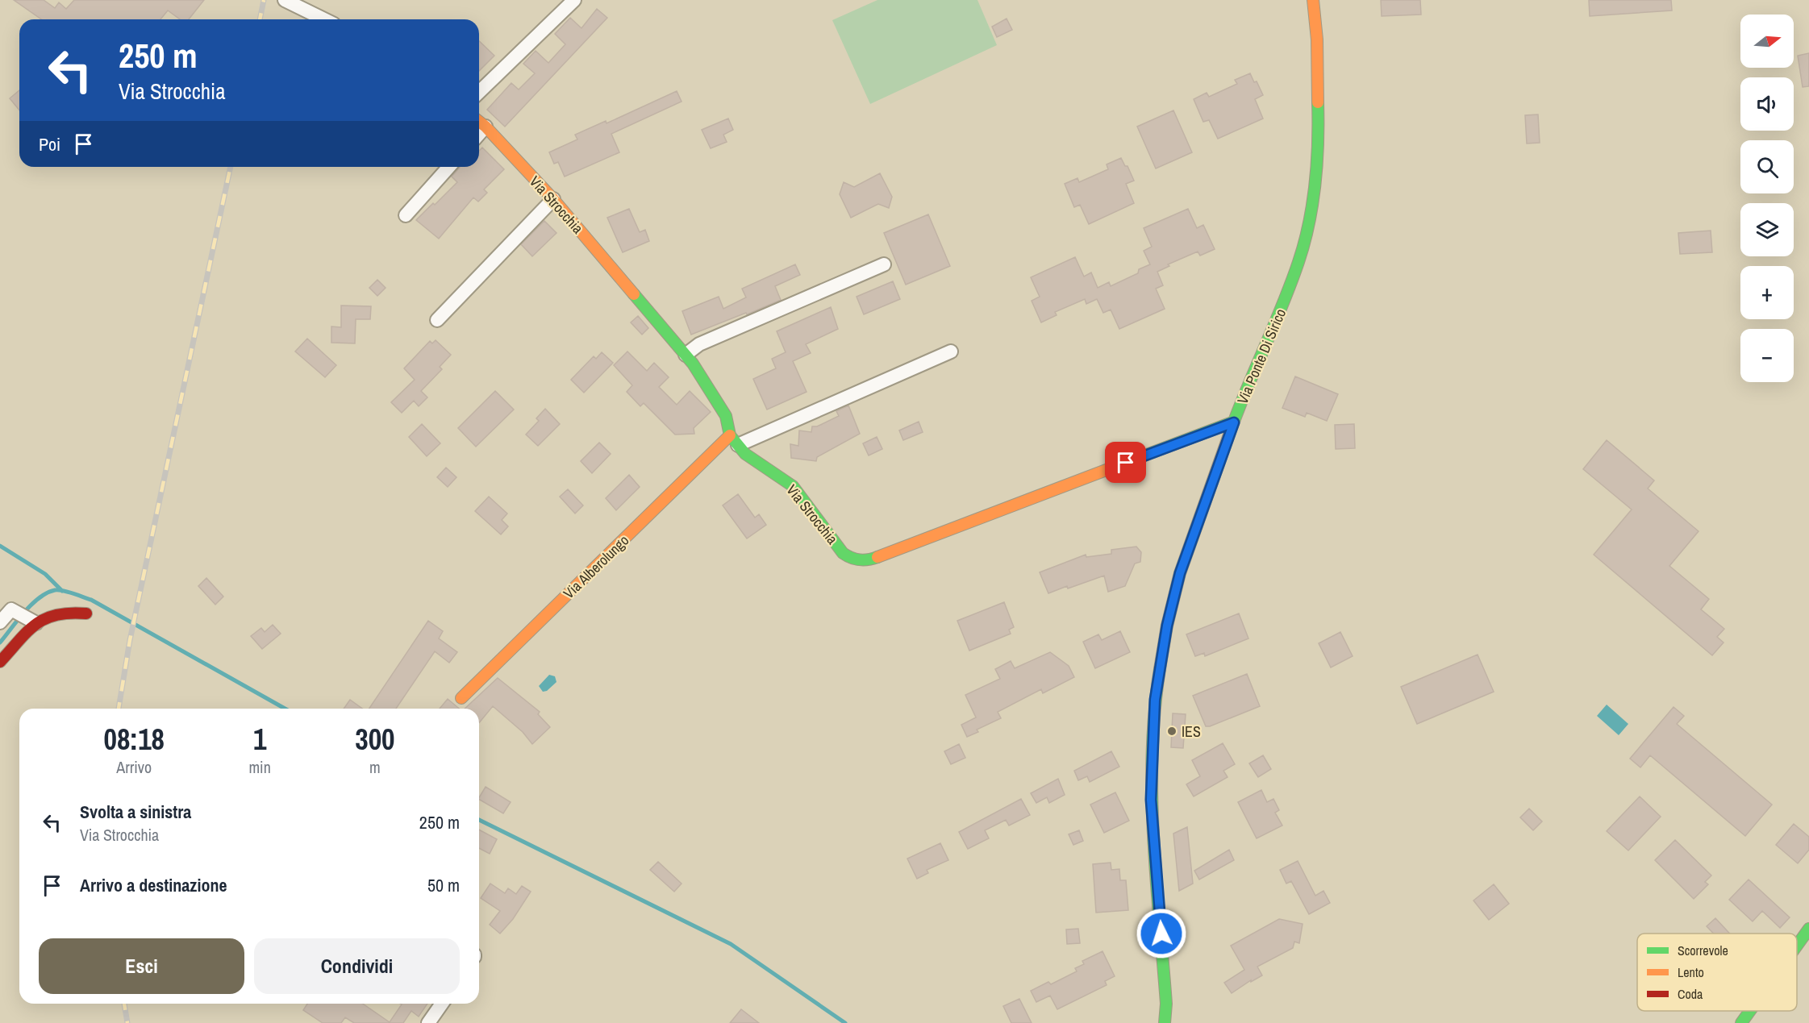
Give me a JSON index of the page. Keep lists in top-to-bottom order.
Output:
{
  "streets": {
    "street": ["Via Strocchia", "Via Ponte Di Sirico", "Via Alberolungo"]
  },
  "crossings": [
    ["Via Strocchia", "Via Ponte Di Sirico"],
    ["Via Strocchia", "Via Alberolungo"]
  ],
  "places": ["IES"],
  "legend": ["Scorrevole", "Lento", "Coda"],
  "north": "right",
  "page": {
    "map_buttons": ["+", "−"],
    "turn": ["250 m", "Via Strocchia"],
    "then": "Poi",
    "eta": [
      "08:18",
      "Arrivo",
      "1",
      "min",
      "300",
      "m"
    ],
    "list": [
      {
        "name": "Svolta a sinistra",
        "note": "Via Strocchia",
        "value": "250 m"
      },
      {
        "name": "Arrivo a destinazione",
        "value": "50 m"
      }
    ],
    "buttons": ["Esci", "Condividi"]
  }
}
